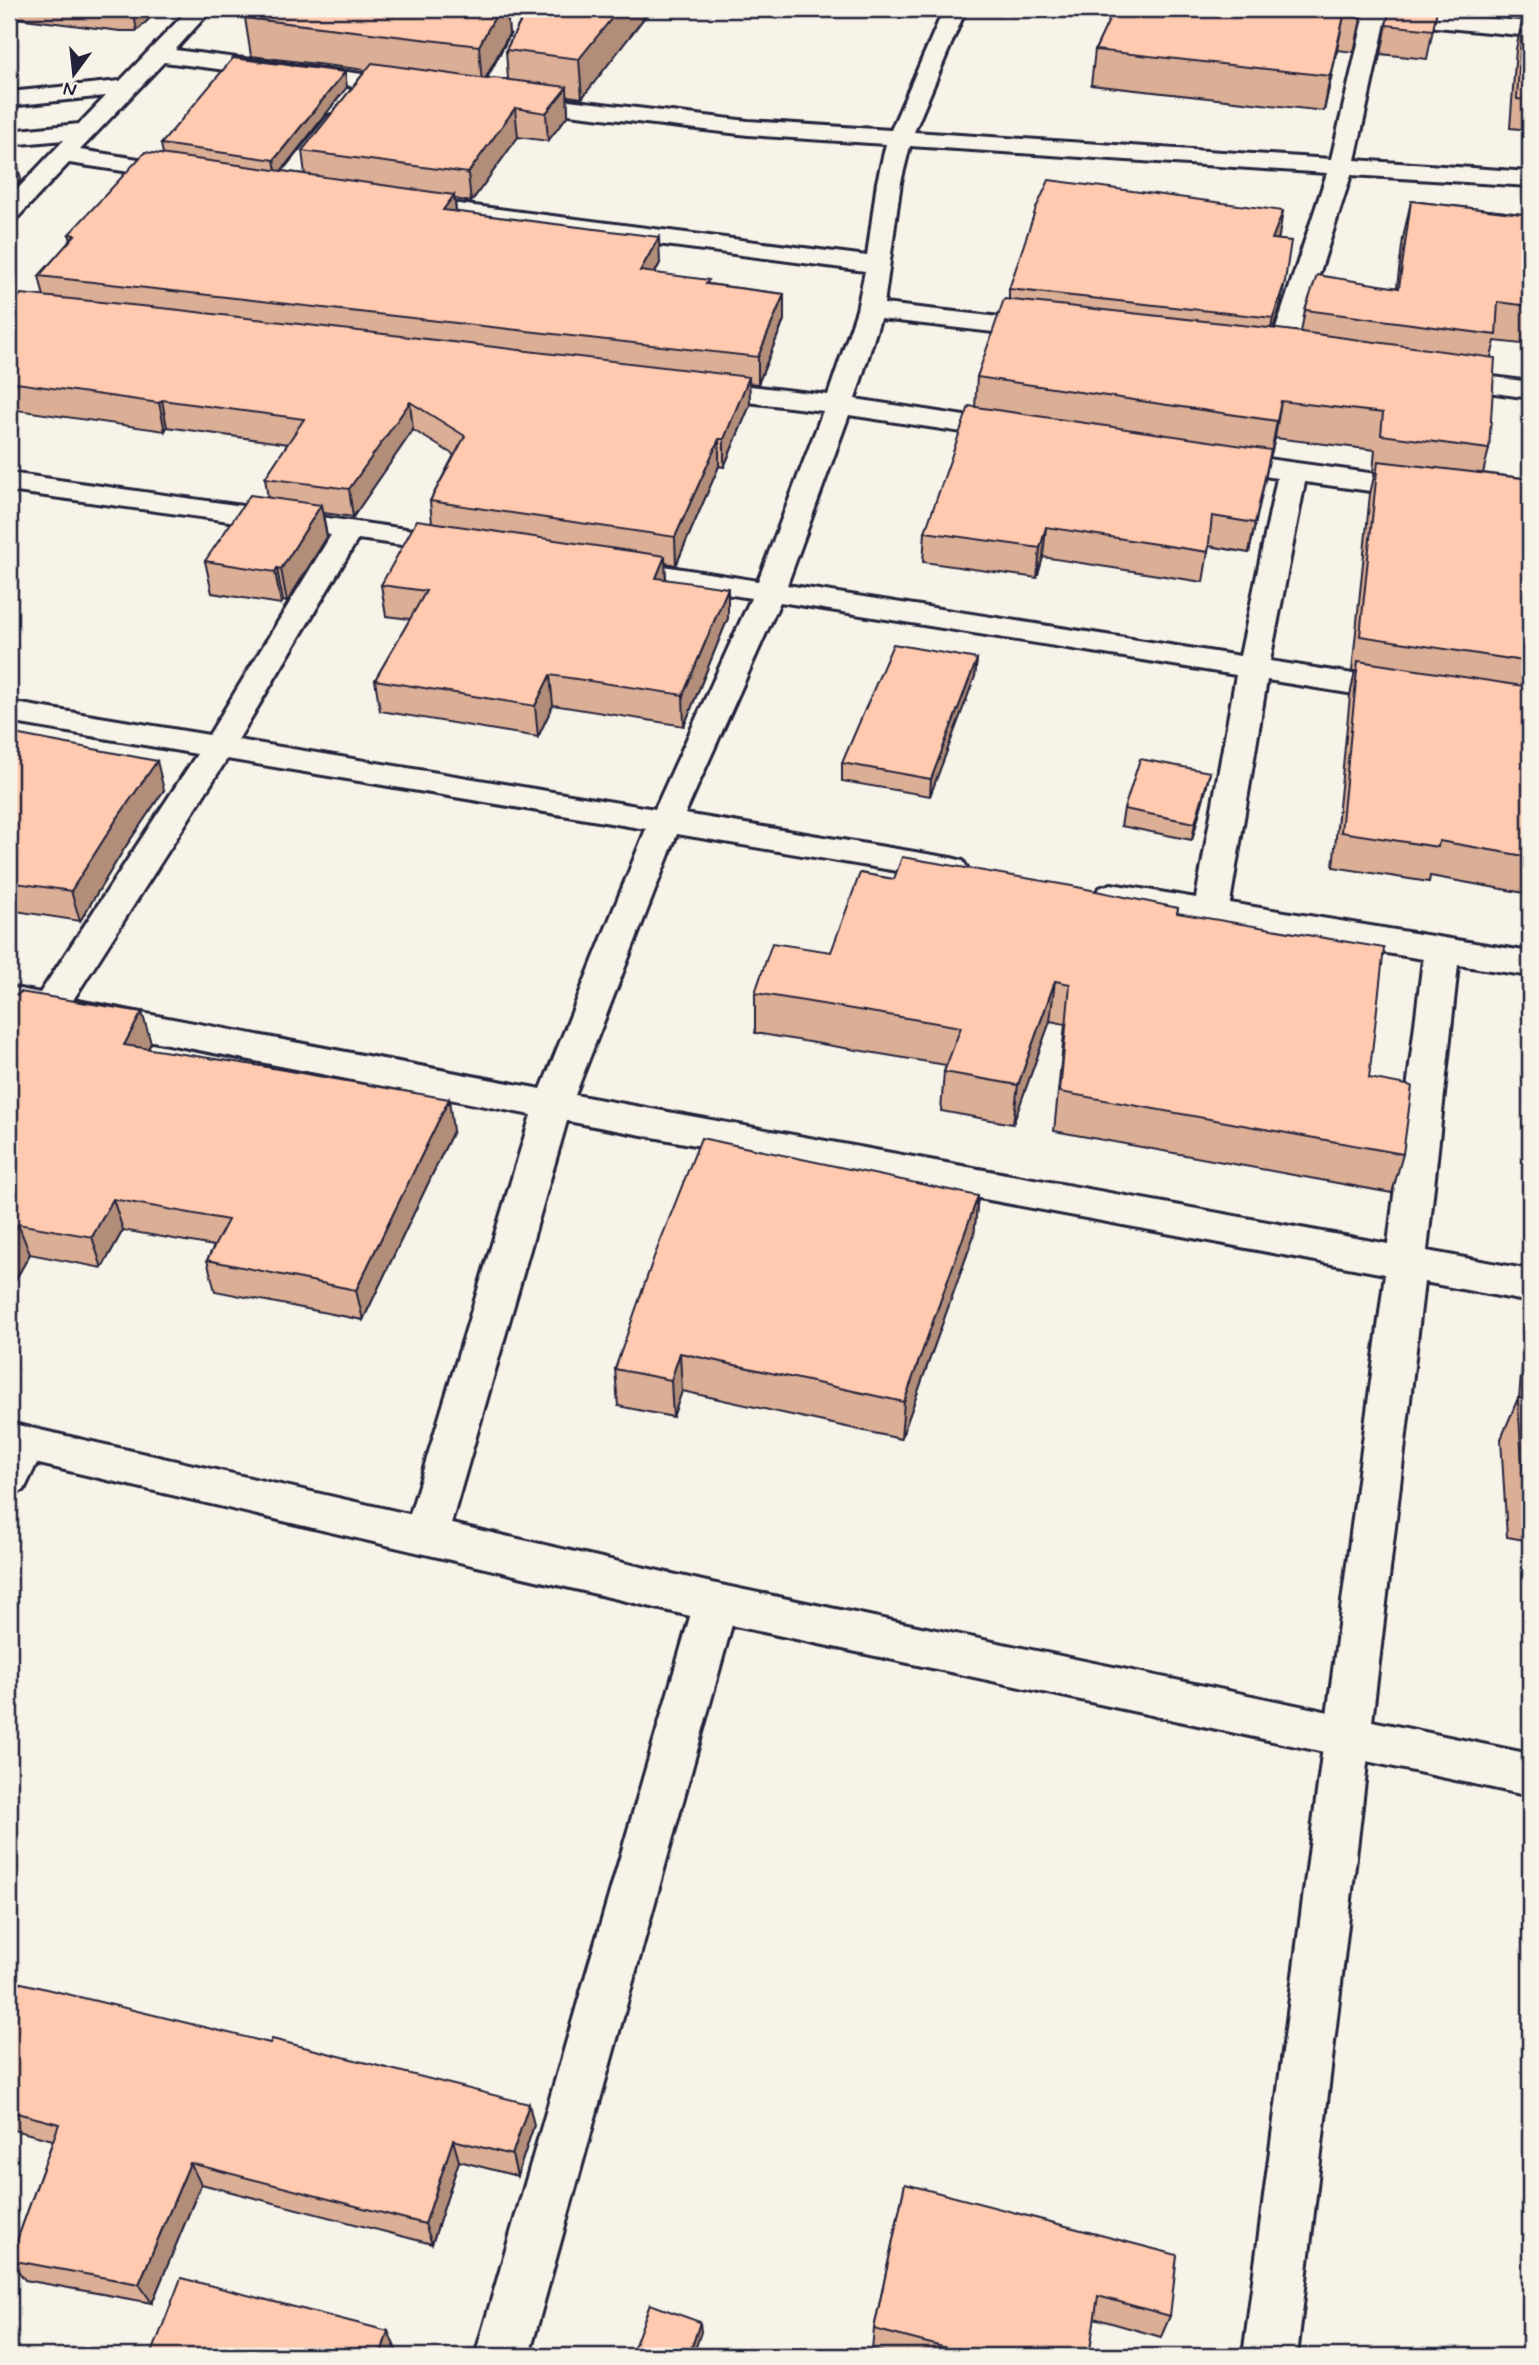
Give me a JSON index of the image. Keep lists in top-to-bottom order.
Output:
{
  "north": "bottom"
}
